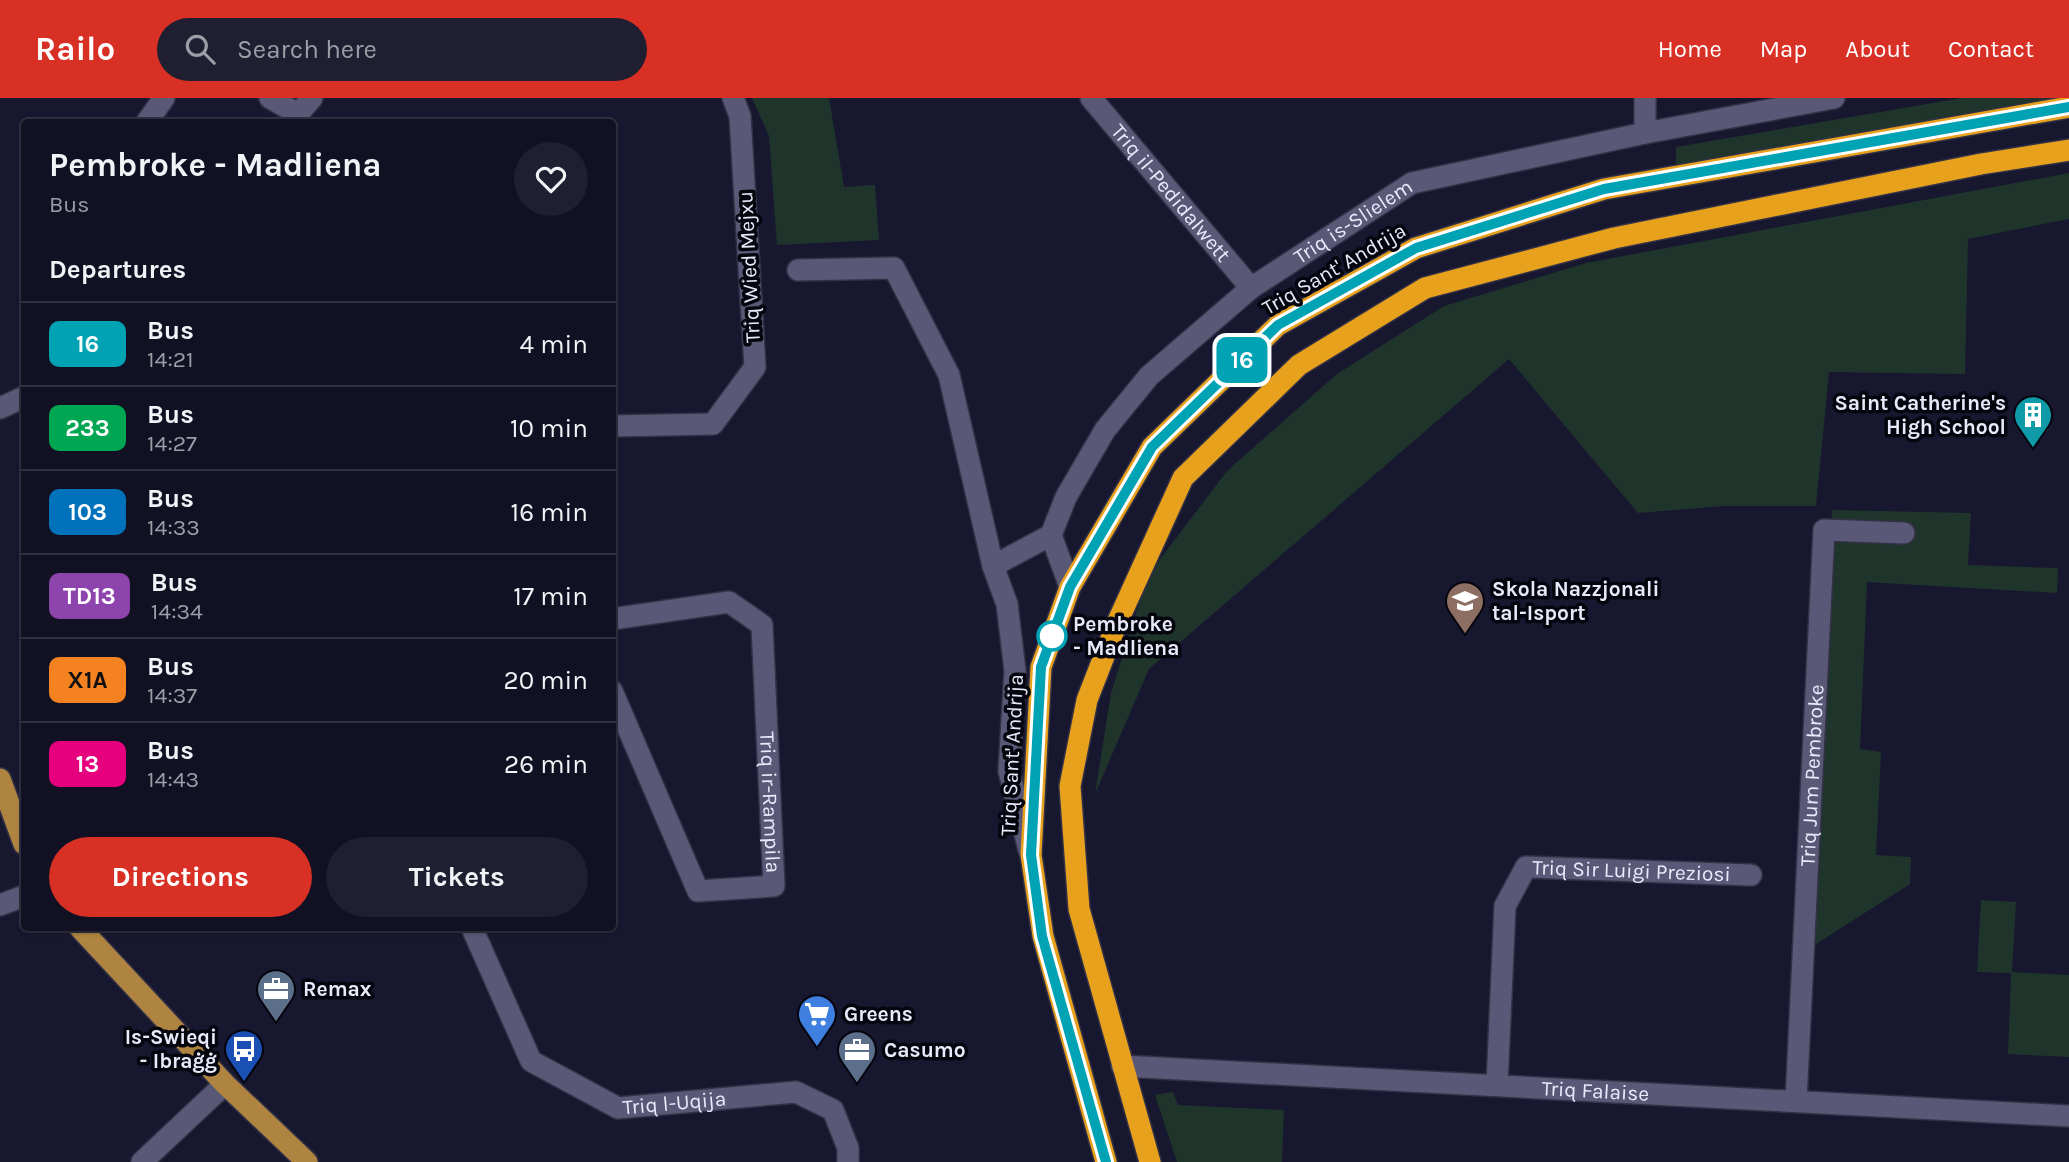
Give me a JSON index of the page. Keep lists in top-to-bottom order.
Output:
{
  "streets": {
    "highway": ["Triq Sant' Andrija"],
    "street": [
      "Triq il-Pedidalwett",
      "Triq is-Slielem",
      "Triq Wied Mejxu",
      "Triq Jum Pembroke",
      "Triq ir-Rampila",
      "Triq Sir Luigi Preziosi",
      "Triq Falaise",
      "Triq l-Uqija"
    ]
  },
  "crossings": [
    ["Triq il-Pedidalwett", "Triq is-Slielem"],
    ["Triq Jum Pembroke", "Triq Falaise"],
    ["Triq Sir Luigi Preziosi", "Triq Falaise"]
  ],
  "places": {
    "building": ["Saint Catherine's High School"],
    "school or university": ["Skola Nazzjonali tal-Isport"],
    "other": ["Pembroke - Madliena"],
    "office": ["Remax", "Casumo"],
    "supermarket": ["Greens"],
    "bus stop": ["Is-Swieqi - Ibraġġ"]
  },
  "lines": ["bus line 16"],
  "page": {
    "header": "Railo",
    "search": "Search here",
    "nav": [
      "Home",
      "Map",
      "About",
      "Contact"
    ],
    "on_map": "16",
    "heading": [
      ["Pembroke - Madliena", "Bus"],
      "Departures"
    ],
    "list": [
      {
        "mark": "16",
        "name": "Bus",
        "note": "14:21",
        "value": "4 min"
      },
      {
        "mark": "233",
        "name": "Bus",
        "note": "14:27",
        "value": "10 min"
      },
      {
        "mark": "103",
        "name": "Bus",
        "note": "14:33",
        "value": "16 min"
      },
      {
        "mark": "TD13",
        "name": "Bus",
        "note": "14:34",
        "value": "17 min"
      },
      {
        "mark": "X1A",
        "name": "Bus",
        "note": "14:37",
        "value": "20 min"
      },
      {
        "mark": "13",
        "name": "Bus",
        "note": "14:43",
        "value": "26 min"
      }
    ],
    "buttons": ["Directions", "Tickets"]
  }
}
